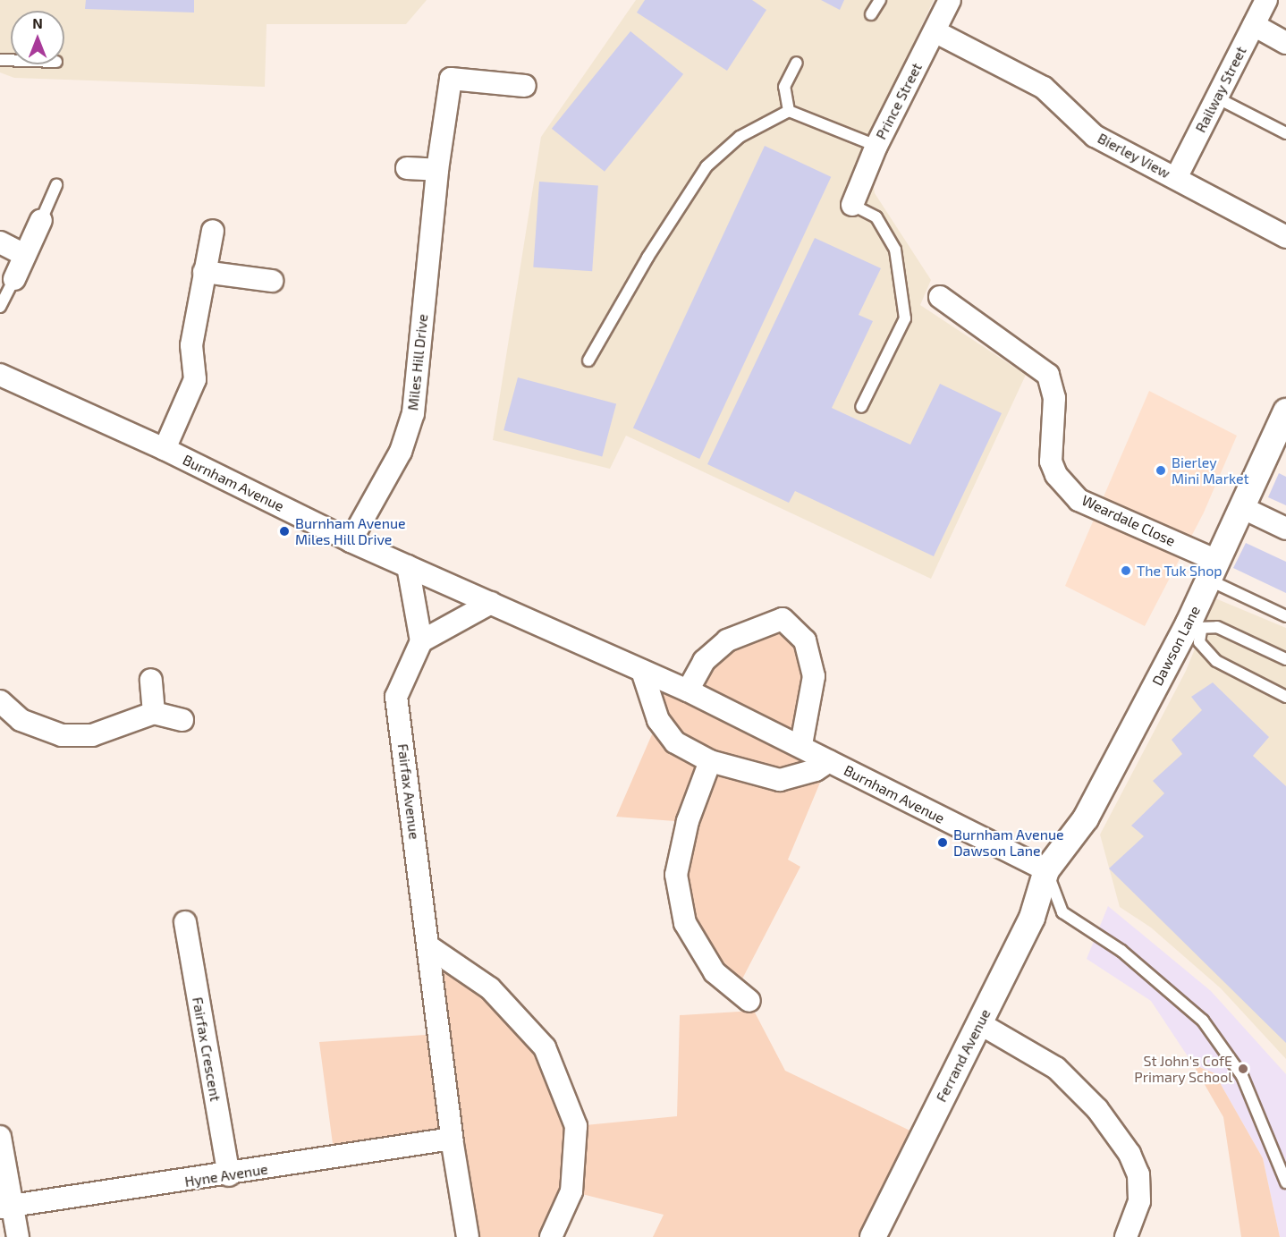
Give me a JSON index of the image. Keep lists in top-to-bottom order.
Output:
{
  "streets": {
    "street": [
      "Railway Street",
      "Prince Street",
      "Bierley View",
      "Miles Hill Drive",
      "Burnham Avenue",
      "Weardale Close",
      "Dawson Lane",
      "Fairfax Avenue",
      "Fairfax Crescent",
      "Ferrand Avenue",
      "Hyne Avenue"
    ]
  },
  "crossings": [
    ["Railway Street", "Bierley View"],
    ["Prince Street", "Bierley View"],
    ["Miles Hill Drive", "Burnham Avenue"],
    ["Burnham Avenue", "Dawson Lane"],
    ["Burnham Avenue", "Ferrand Avenue"],
    ["Weardale Close", "Dawson Lane"],
    ["Dawson Lane", "Ferrand Avenue"],
    ["Fairfax Avenue", "Hyne Avenue"],
    ["Fairfax Crescent", "Hyne Avenue"]
  ],
  "places": [
    "Bierley Mini Market",
    "Burnham Avenue Miles Hill Drive",
    "The Tuk Shop",
    "Burnham Avenue Dawson Lane",
    "St John's CofE Primary School"
  ],
  "north": "top"
}
